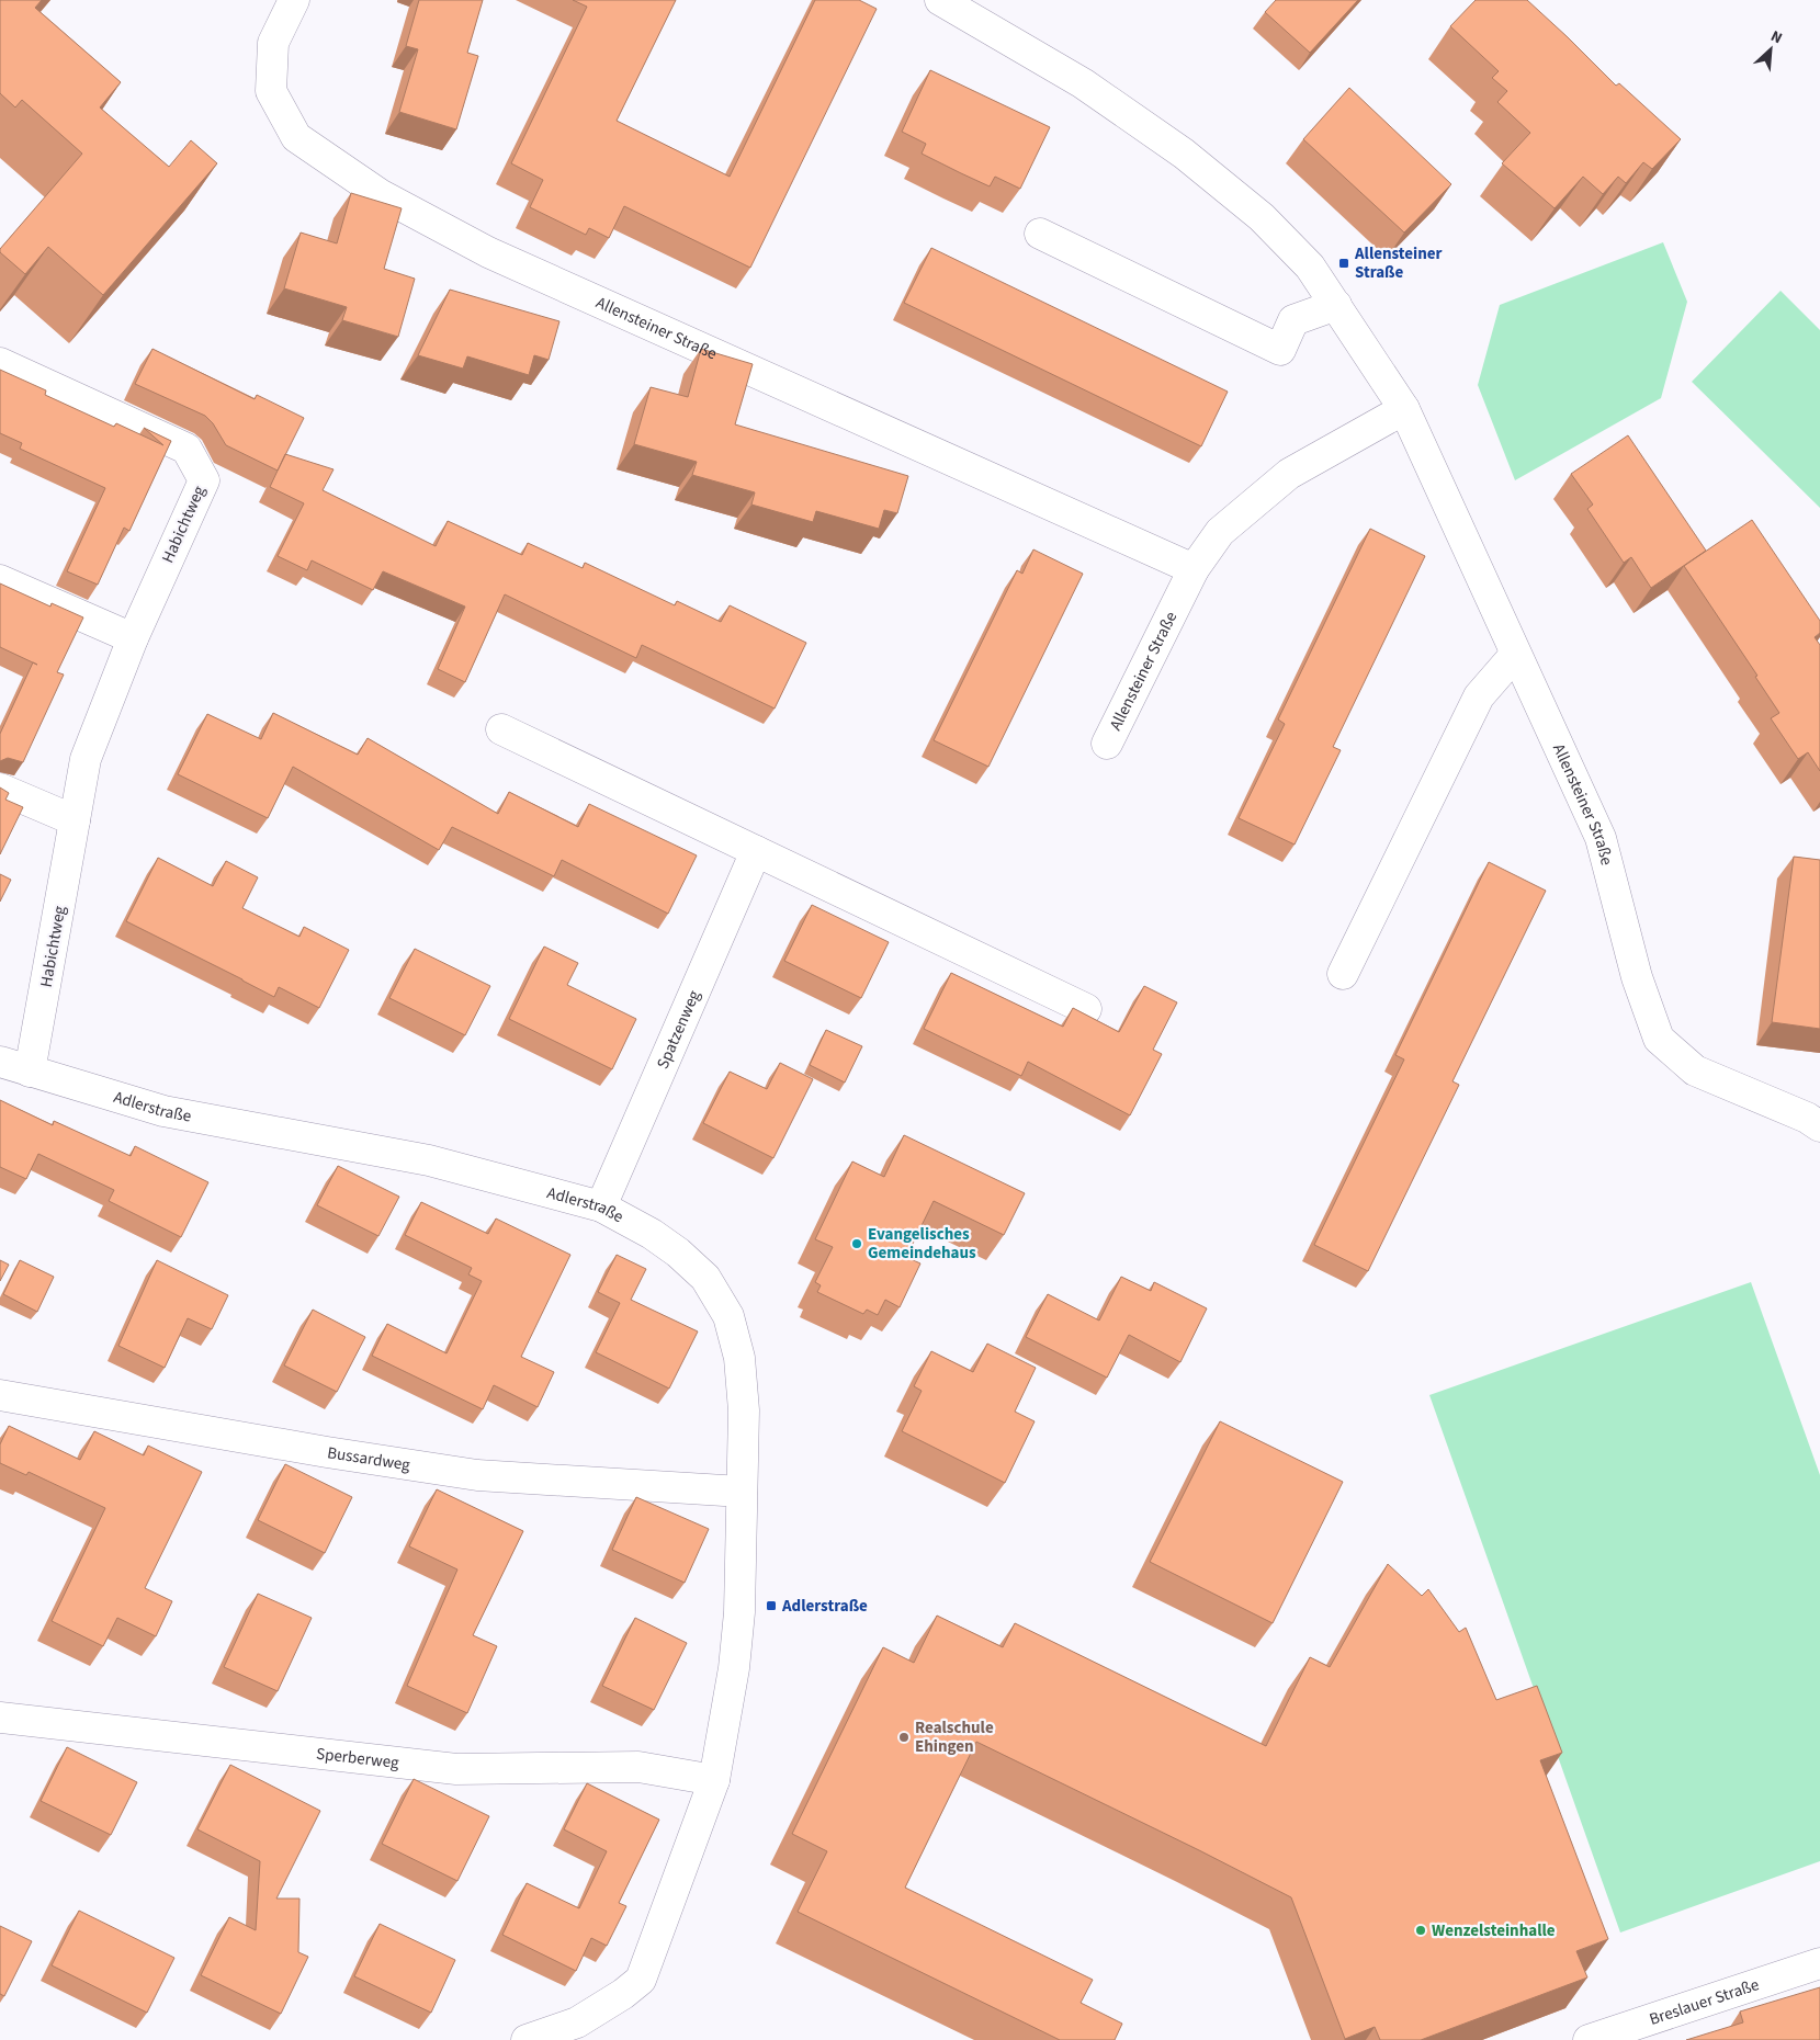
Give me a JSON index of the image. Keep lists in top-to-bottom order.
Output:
{
  "streets": {
    "street": [
      "Allensteiner Straße",
      "Habichtweg",
      "Spatzenweg",
      "Adlerstraße",
      "Bussardweg",
      "Sperberweg",
      "Breslauer Straße"
    ]
  },
  "crossings": [
    ["Habichtweg", "Adlerstraße"],
    ["Spatzenweg", "Adlerstraße"],
    ["Adlerstraße", "Bussardweg"],
    ["Adlerstraße", "Sperberweg"]
  ],
  "places": {
    "transit": ["Allensteiner Straße", "Adlerstraße"],
    "other": ["Evangelisches Gemeindehaus", "Realschule Ehingen", "Wenzelsteinhalle"]
  },
  "north": "top right"
}
